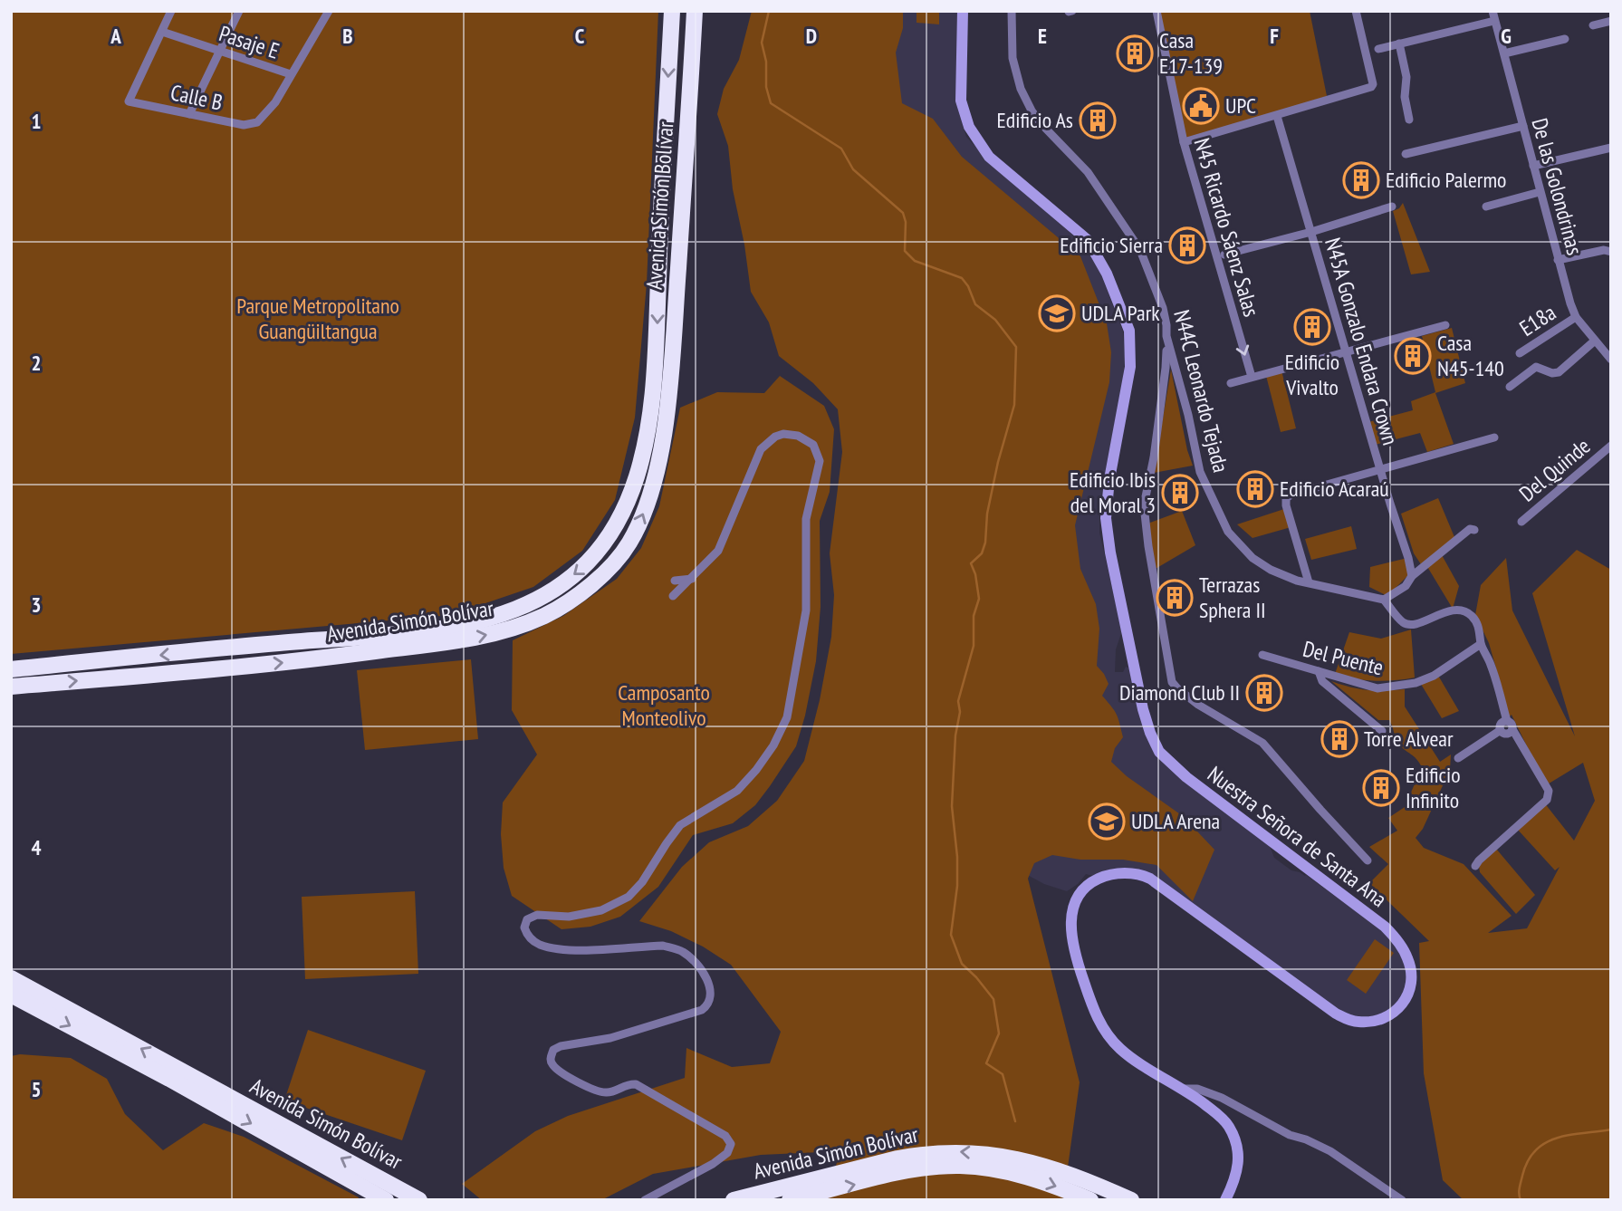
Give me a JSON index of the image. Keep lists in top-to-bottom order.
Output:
{
  "streets": {
    "highway": ["Avenida Simón Bolívar"],
    "street": [
      "Pasaje E",
      "Calle B",
      "De las Golondrinas",
      "N45 Ricardo Sáenz Salas",
      "E18a",
      "N45A Gonzalo Endara Crown",
      "N44C Leonardo Tejada",
      "Del Quinde",
      "Del Puente",
      "Nuestra Señora de Santa Ana"
    ]
  },
  "crossings": [
    ["Pasaje E", "Calle B"],
    ["De las Golondrinas", "E18a"]
  ],
  "one_way": ["N45 Ricardo Sáenz Salas"],
  "parks": ["Parque Metropolitano Guangüiltangua", "Camposanto Monteolivo"],
  "places": {
    "building": [
      "Casa E17-139",
      "Edificio As",
      "Edificio Palermo",
      "Edificio Sierra",
      "Edificio Vivalto",
      "Casa N45-140",
      "Edificio Acaraú",
      "Edificio Ibis del Moral 3",
      "Terrazas Sphera II",
      "Diamond Club II",
      "Torre Alvear",
      "Edificio Infinito"
    ],
    "public building": ["UPC"],
    "school or university": ["UDLA Park", "UDLA Arena"]
  },
  "grid": {
    "columns": [
      "A",
      "B",
      "C",
      "D",
      "E",
      "F",
      "G"
    ],
    "rows": [
      "1",
      "2",
      "3",
      "4",
      "5"
    ]
  }
}
